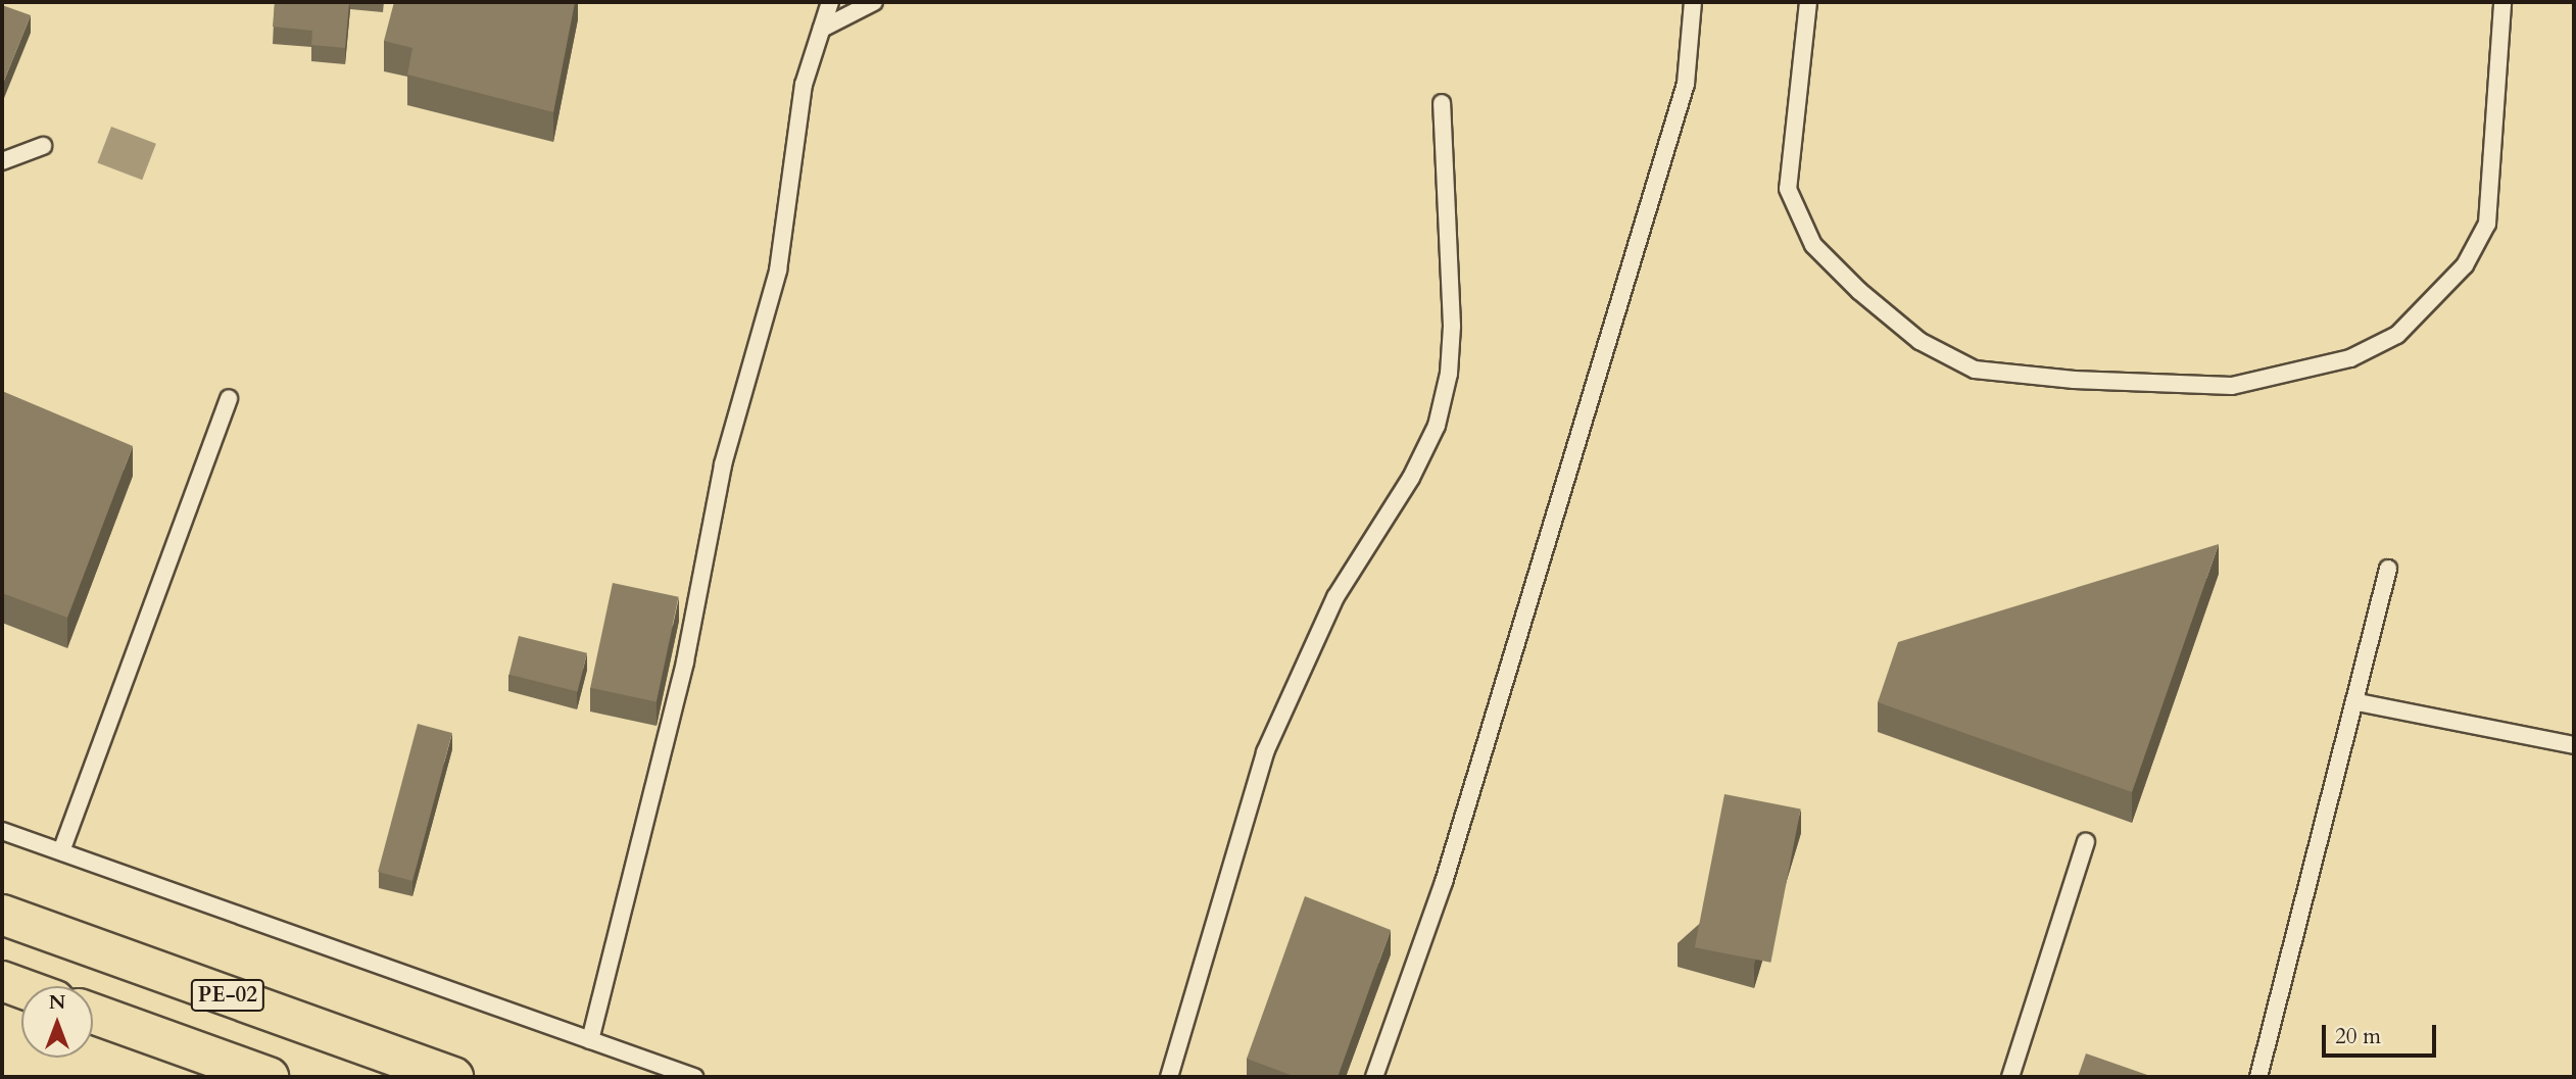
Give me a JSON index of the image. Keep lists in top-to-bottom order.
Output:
{
  "streets": {
    "highway": ["PE-02"]
  },
  "scale_bar": "20 m",
  "north": "top"
}
